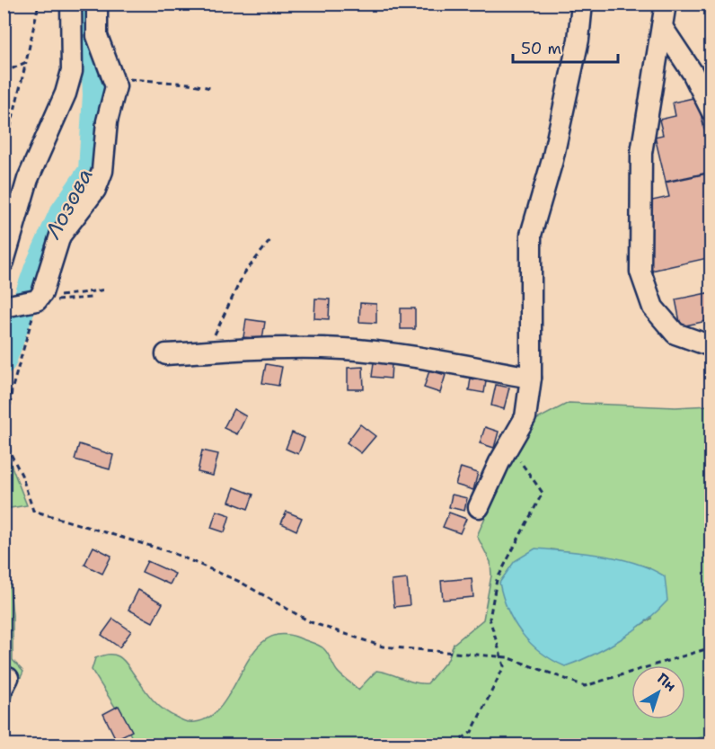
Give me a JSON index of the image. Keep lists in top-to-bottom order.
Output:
{
  "water": ["Лозова"],
  "scale_bar": "50 m",
  "north": "top right"
}
